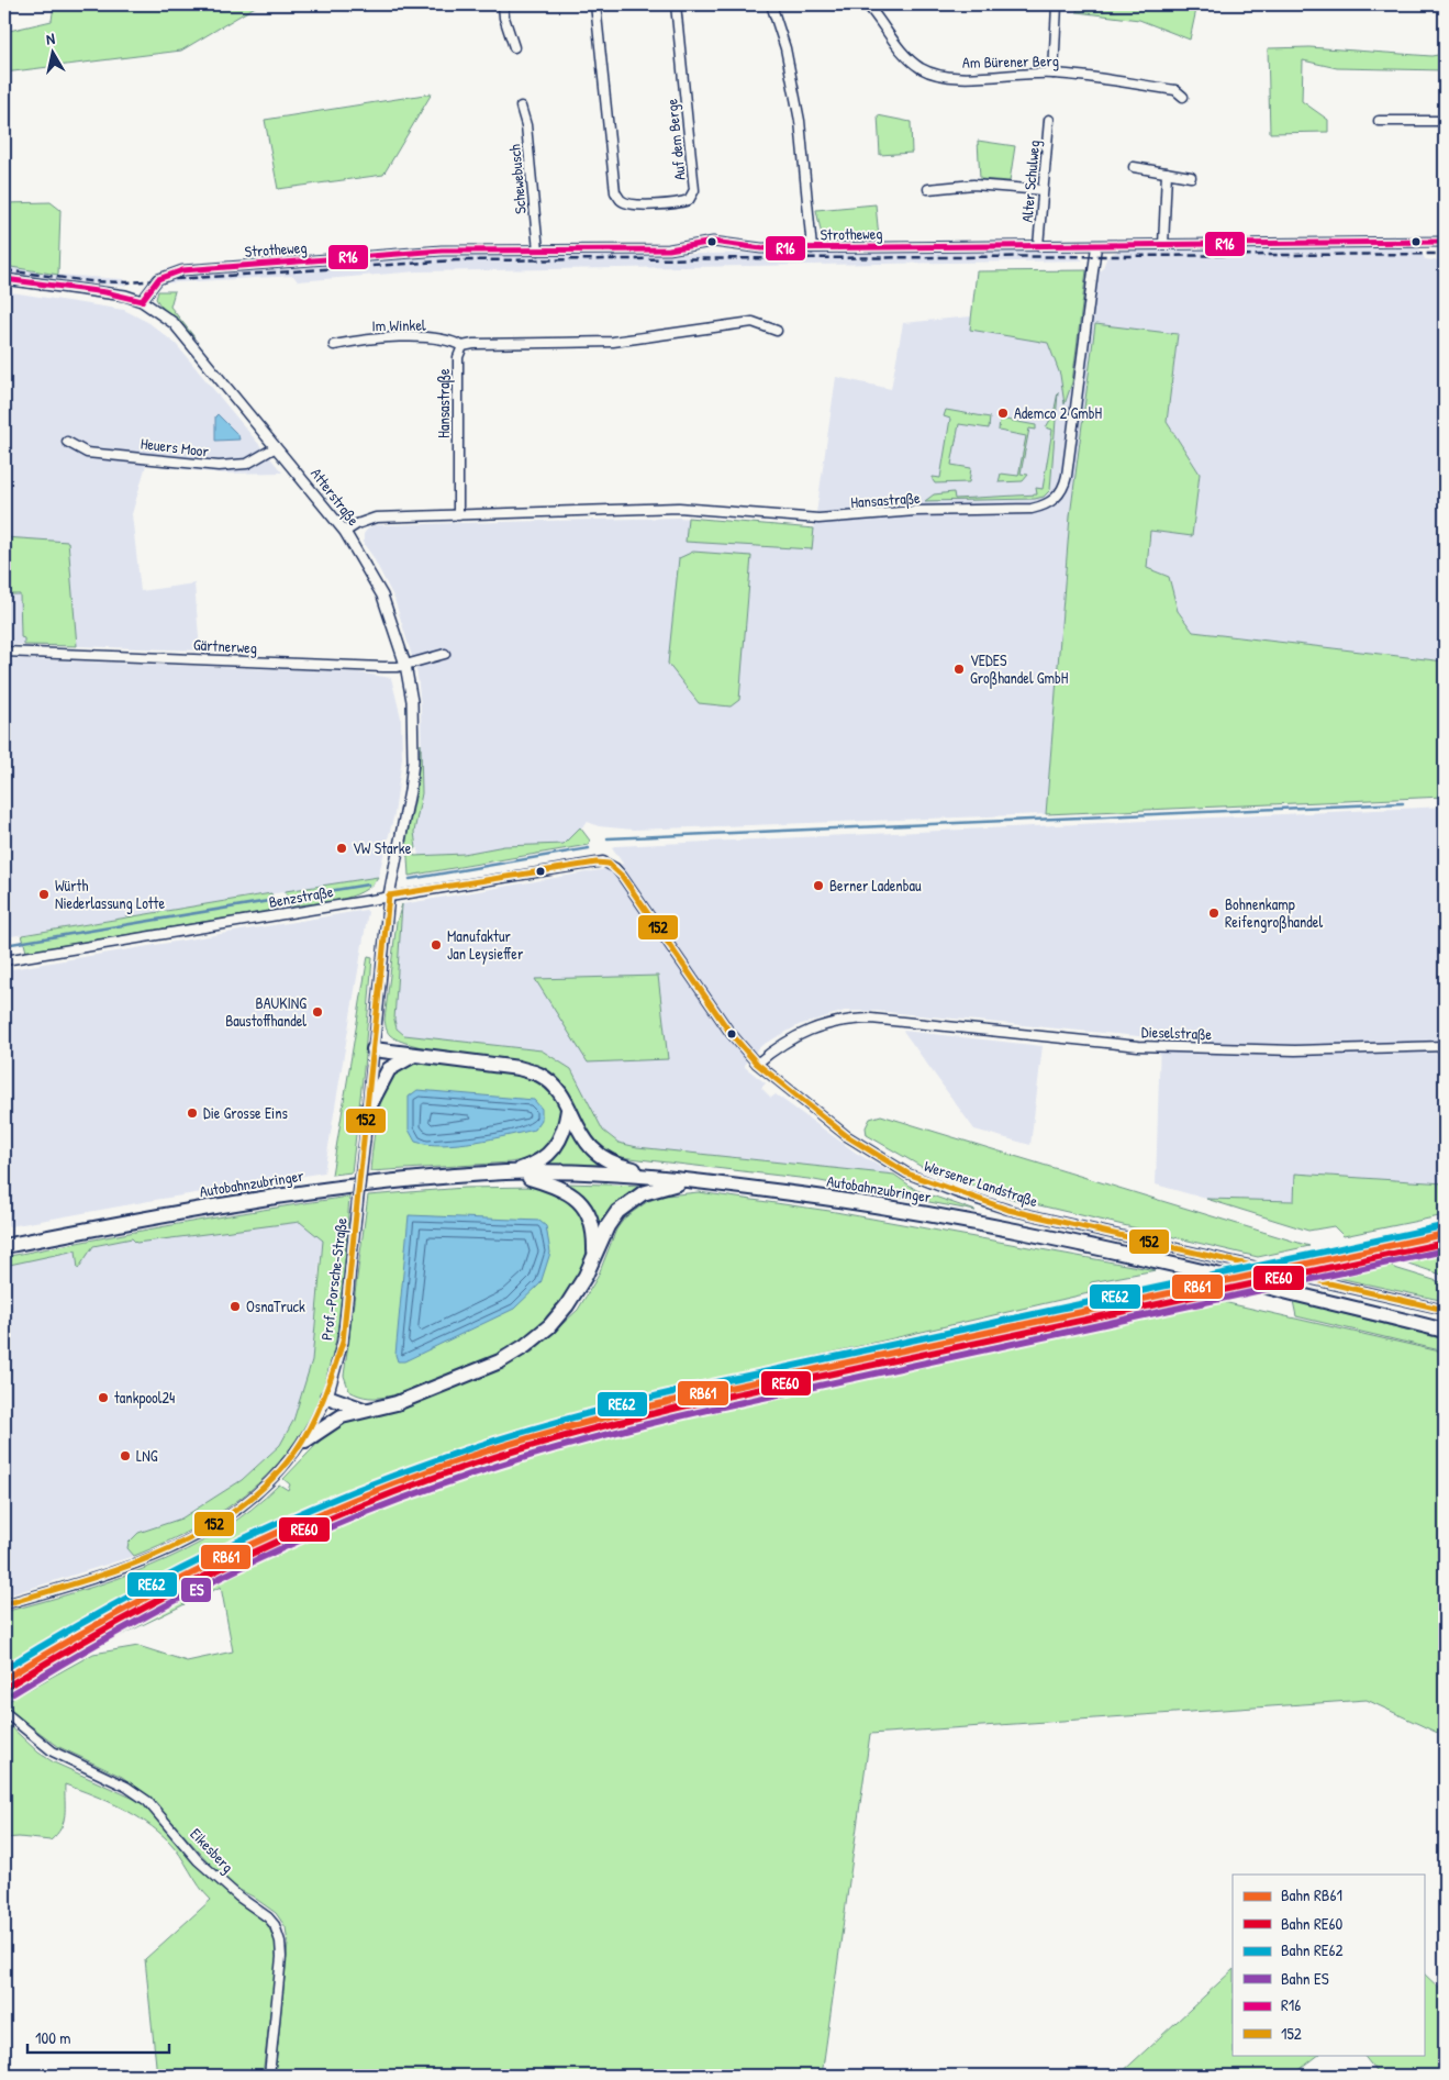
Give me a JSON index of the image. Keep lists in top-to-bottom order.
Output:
{
  "streets": {
    "highway": ["Autobahnzubringer"],
    "street": [
      "Am Bürener Berg",
      "Auf dem Berge",
      "Schewebusch",
      "Alter Schulweg",
      "Strotheweg",
      "Im Winkel",
      "Hansastraße",
      "Heuers Moor",
      "Atterstraße",
      "Gärtnerweg",
      "Benzstraße",
      "Dieselstraße",
      "Wersener Landstraße",
      "Prof.-Porsche-Straße",
      "Eikesberg"
    ]
  },
  "crossings": [
    ["Schewebusch", "Strotheweg"],
    ["Alter Schulweg", "Strotheweg"],
    ["Strotheweg", "Hansastraße"],
    ["Strotheweg", "Atterstraße"],
    ["Im Winkel", "Hansastraße"],
    ["Hansastraße", "Atterstraße"],
    ["Heuers Moor", "Atterstraße"],
    ["Atterstraße", "Gärtnerweg"],
    ["Atterstraße", "Benzstraße"],
    ["Atterstraße", "Prof.-Porsche-Straße"],
    ["Benzstraße", "Wersener Landstraße"],
    ["Benzstraße", "Prof.-Porsche-Straße"],
    ["Dieselstraße", "Wersener Landstraße"]
  ],
  "places": [
    "Ademco 2 GmbH",
    "VEDES Großhandel GmbH",
    "VW Starke",
    "Berner Ladenbau",
    "Würth Niederlassung Lotte",
    "Bohnenkamp Reifengroßhandel",
    "Manufaktur Jan Leysieffer",
    "BAUKING Baustoffhandel",
    "Die Grosse Eins",
    "OsnaTruck",
    "tankpool24",
    "LNG"
  ],
  "lines": [
    "transit line R16",
    "transit line 152",
    "rail line RE62",
    "rail line RB61",
    "rail line RE60",
    "rail line ES"
  ],
  "legend": [
    "Bahn RB61",
    "Bahn RE60",
    "Bahn RE62",
    "Bahn ES",
    "R16",
    "152"
  ],
  "scale_bar": "100 m",
  "north": "top"
}
